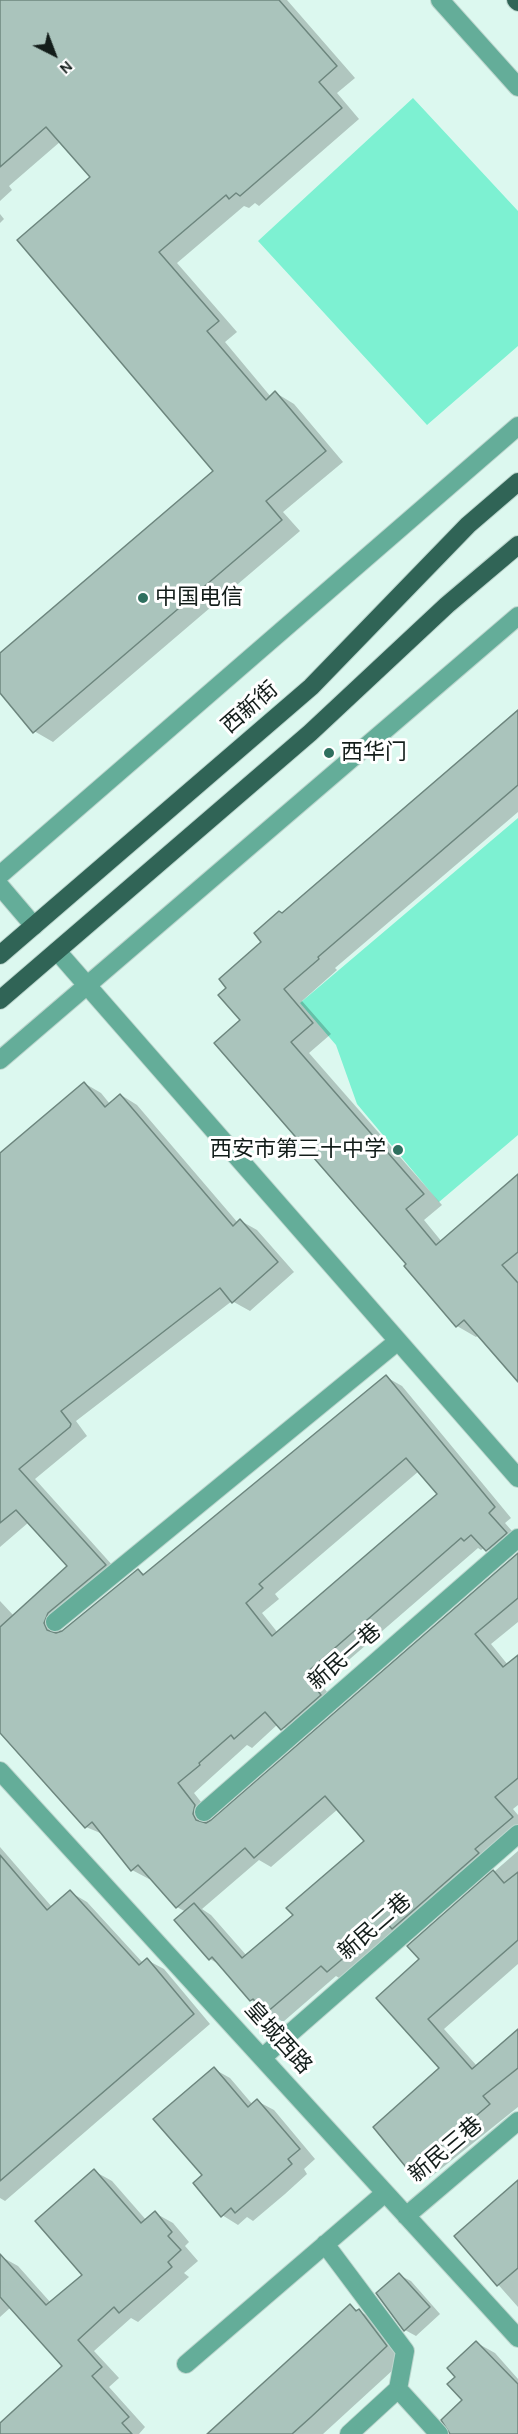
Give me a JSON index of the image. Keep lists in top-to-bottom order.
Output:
{
  "streets": {
    "main road": ["西新街"],
    "street": [
      "新民一巷",
      "新民二巷",
      "皇城西路",
      "新民三巷"
    ]
  },
  "crossings": [
    ["新民二巷", "皇城西路"],
    ["皇城西路", "新民三巷"]
  ],
  "places": ["中国电信", "西华门", "西安市第三十中学"],
  "north": "bottom right"
}
